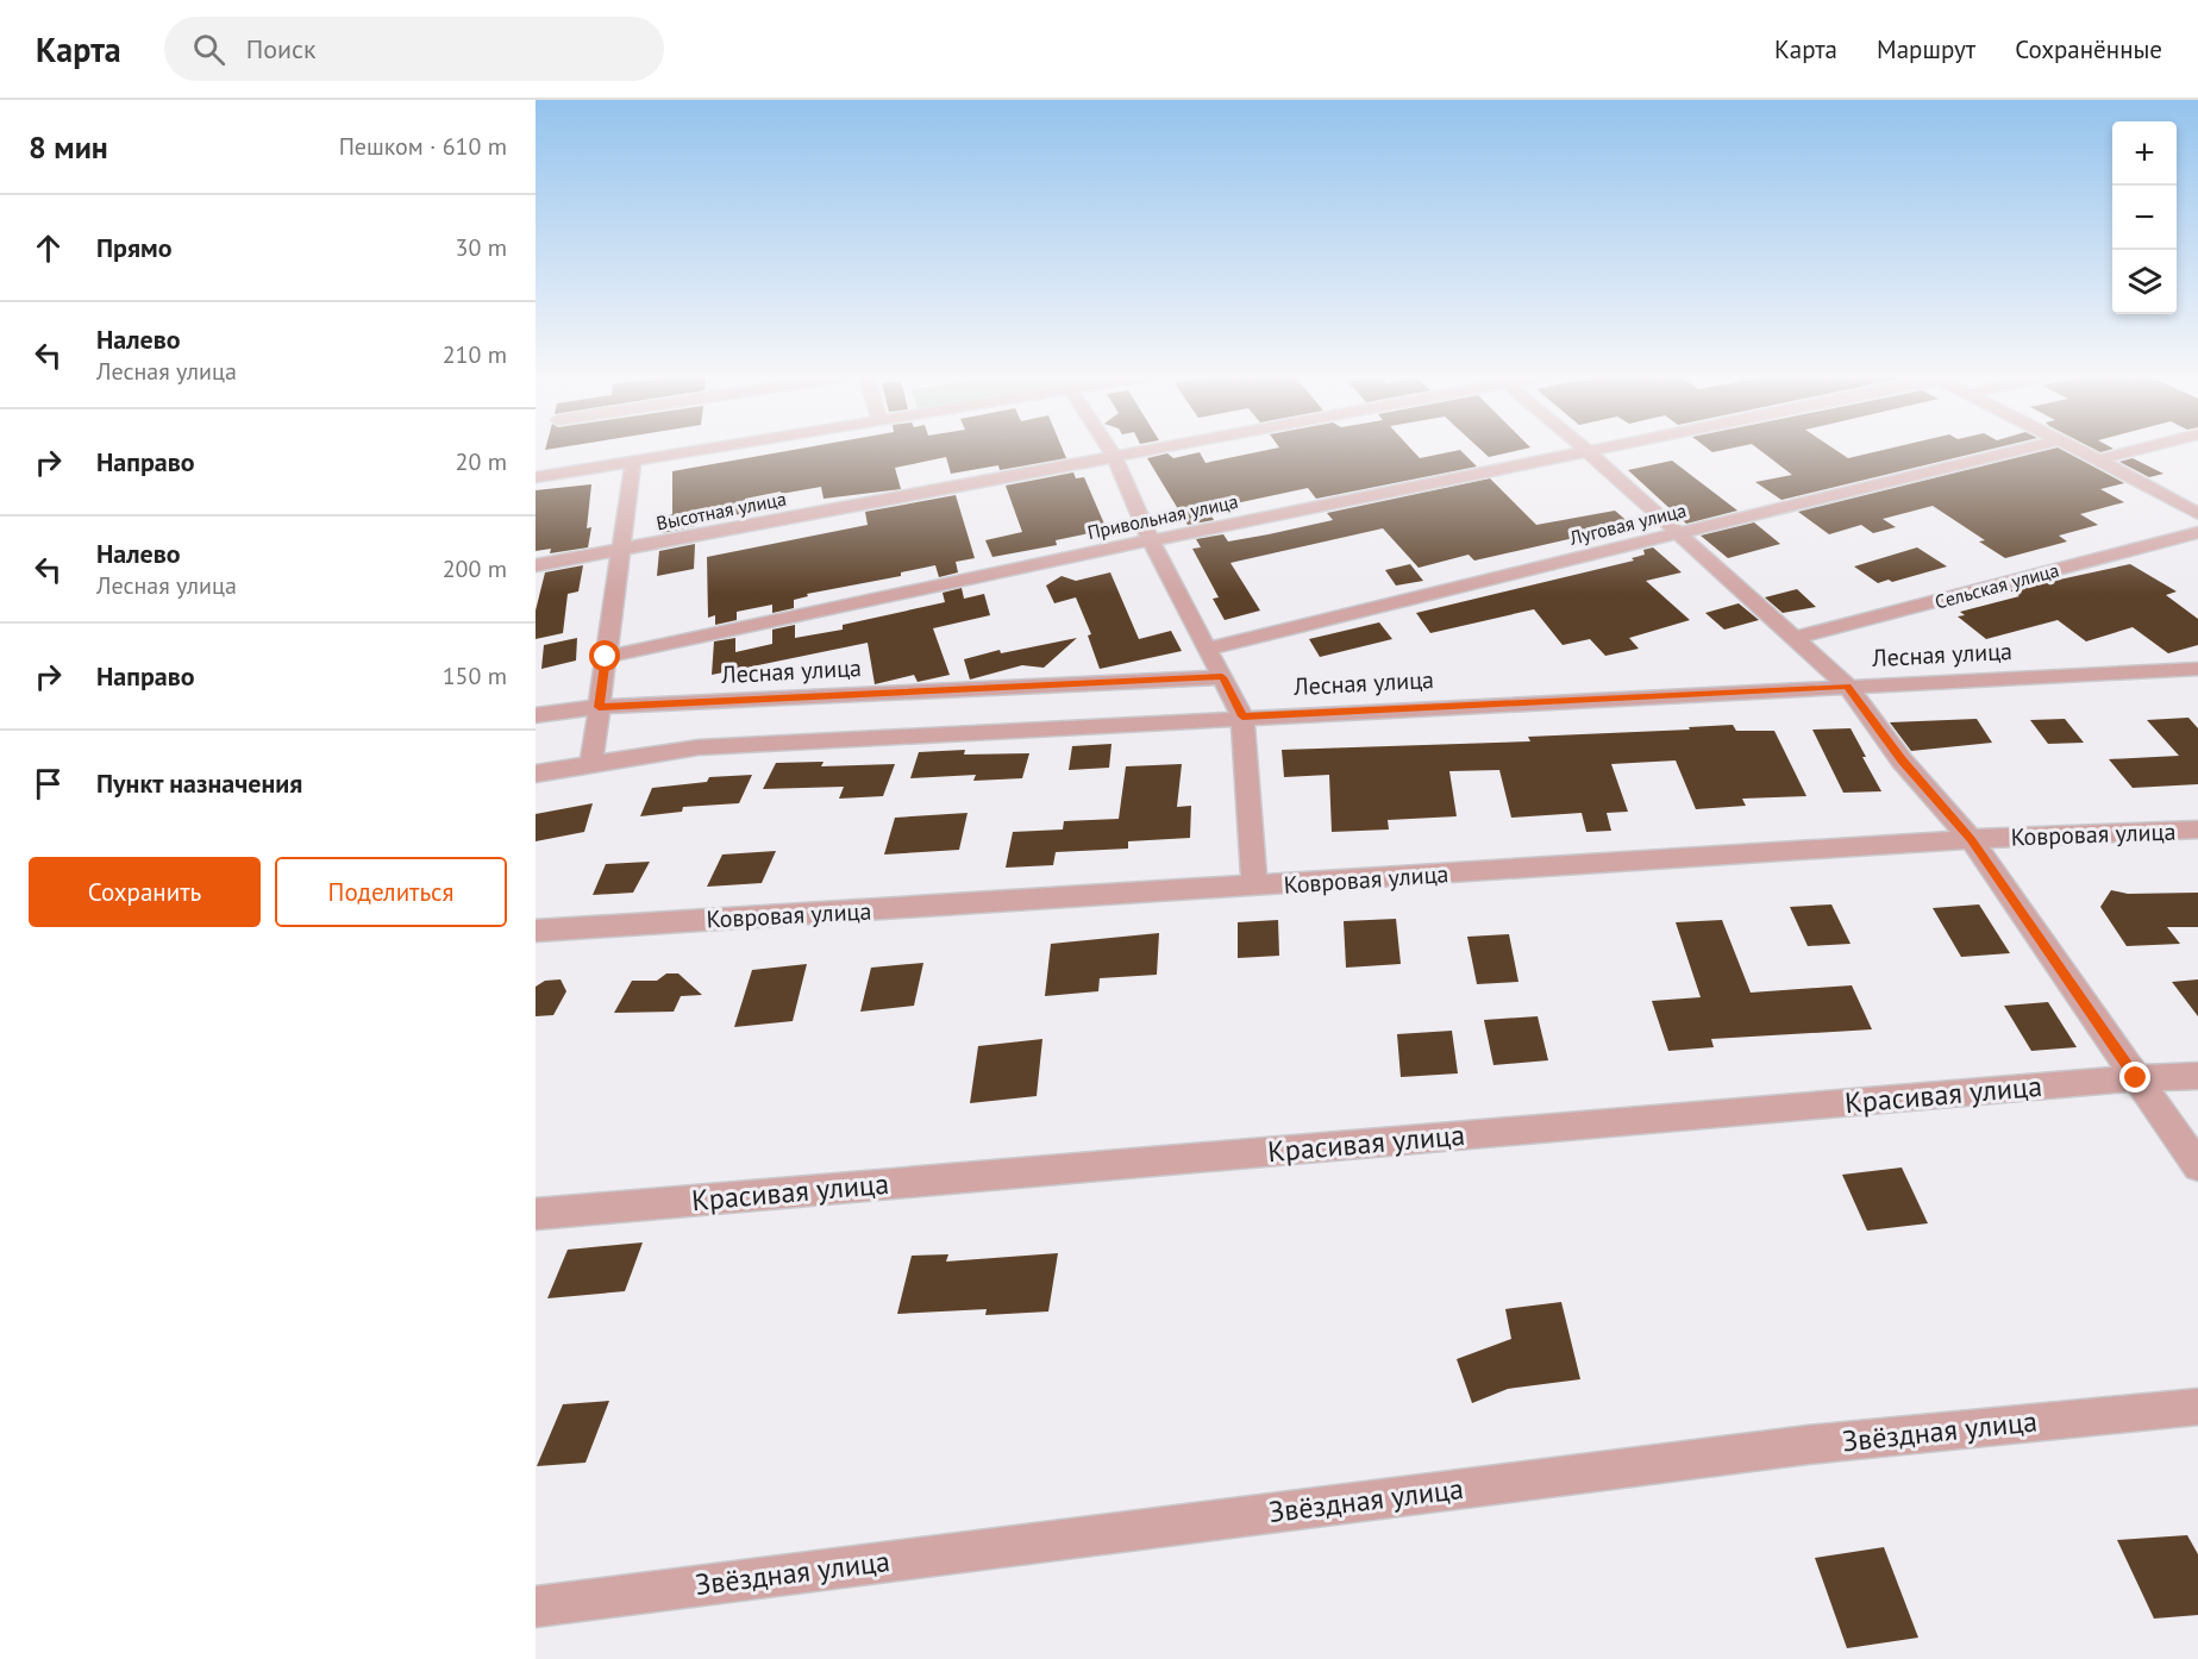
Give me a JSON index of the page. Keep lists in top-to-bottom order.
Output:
{
  "streets": {
    "street": [
      "Высотная улица",
      "Привольная улица",
      "Луговая улица",
      "Сельская улица",
      "Лесная улица",
      "Ковровая улица",
      "Красивая улица",
      "Звёздная улица"
    ]
  },
  "page": {
    "header": "Карта",
    "search": "Поиск",
    "nav": ["Карта", "Маршрут", "Сохранённые"],
    "heading": ["8 мин", "Пешком · 610 m"],
    "map_buttons": ["+", "−"],
    "list": [
      ["Прямо", "30 m"],
      ["Налево", "Лесная улица", "210 m"],
      ["Направо", "20 m"],
      ["Налево", "Лесная улица", "200 m"],
      ["Направо", "150 m"],
      "Пункт назначения"
    ],
    "buttons": ["Сохранить", "Поделиться"]
  }
}
